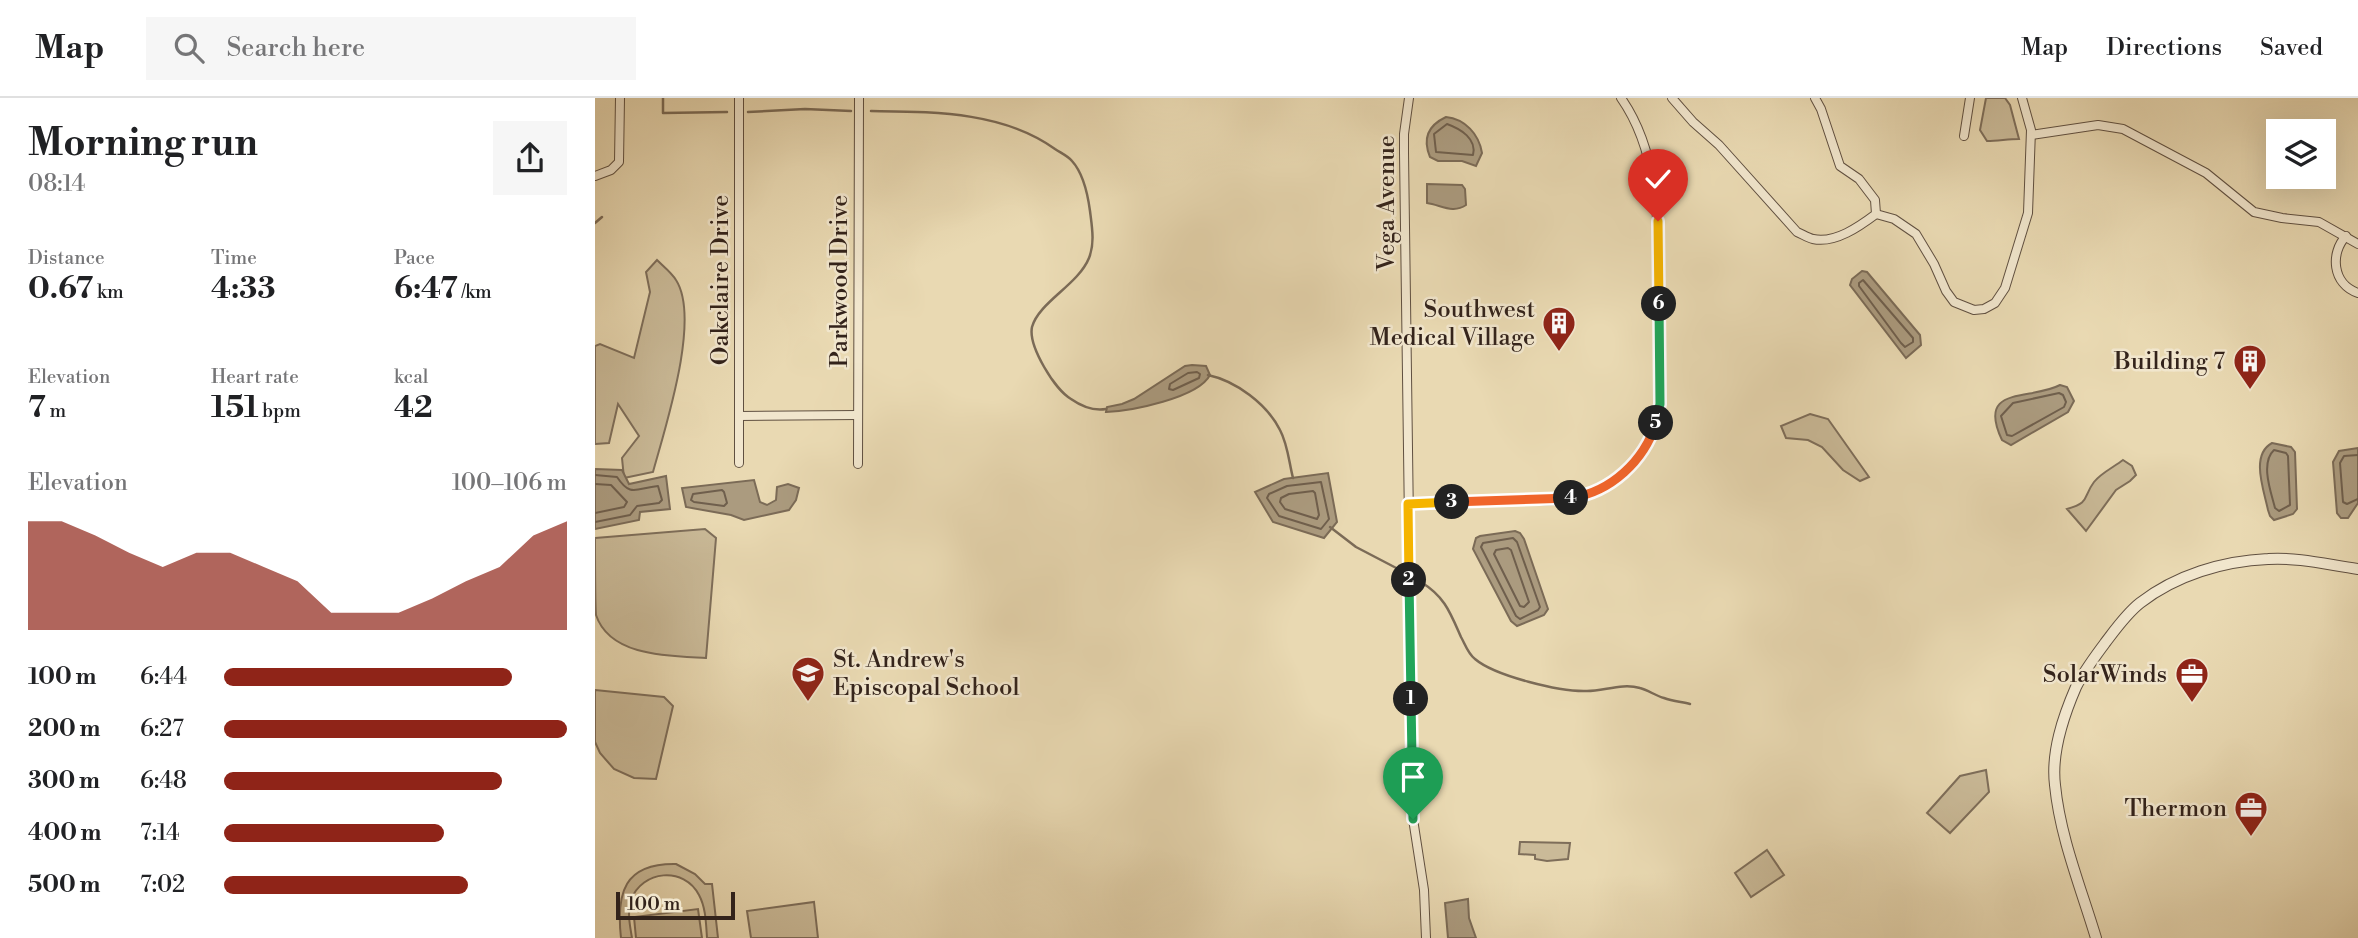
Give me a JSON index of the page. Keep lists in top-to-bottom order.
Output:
{
  "streets": {
    "street": ["Vega Avenue", "Oakclaire Drive", "Parkwood Drive"]
  },
  "places": {
    "building": ["Southwest Medical Village", "Building 7"],
    "school or university": ["St. Andrew's Episcopal School"],
    "office": ["SolarWinds", "Thermon"]
  },
  "scale_bar": "100 m",
  "page": {
    "header": "Map",
    "search": "Search here",
    "nav": ["Map", "Directions", "Saved"],
    "heading": ["Morning run", "08:14"],
    "stats": [
      ["Distance", "0.67 km"],
      ["Time", "4:33"],
      ["Pace", "6:47 /km"],
      ["Elevation", "7 m"],
      ["Heart rate", "151 bpm"],
      ["kcal", "42"]
    ],
    "pins": [
      "6",
      "5",
      "4",
      "3",
      "2",
      "1"
    ],
    "chart": ["Elevation", "100–106 m"],
    "list": [
      {
        "name": "100 m",
        "note": "6:44"
      },
      {
        "name": "200 m",
        "note": "6:27"
      },
      {
        "name": "300 m",
        "note": "6:48"
      },
      {
        "name": "400 m",
        "note": "7:14"
      },
      {
        "name": "500 m",
        "note": "7:02"
      }
    ],
    "scale": "100 m"
  }
}
